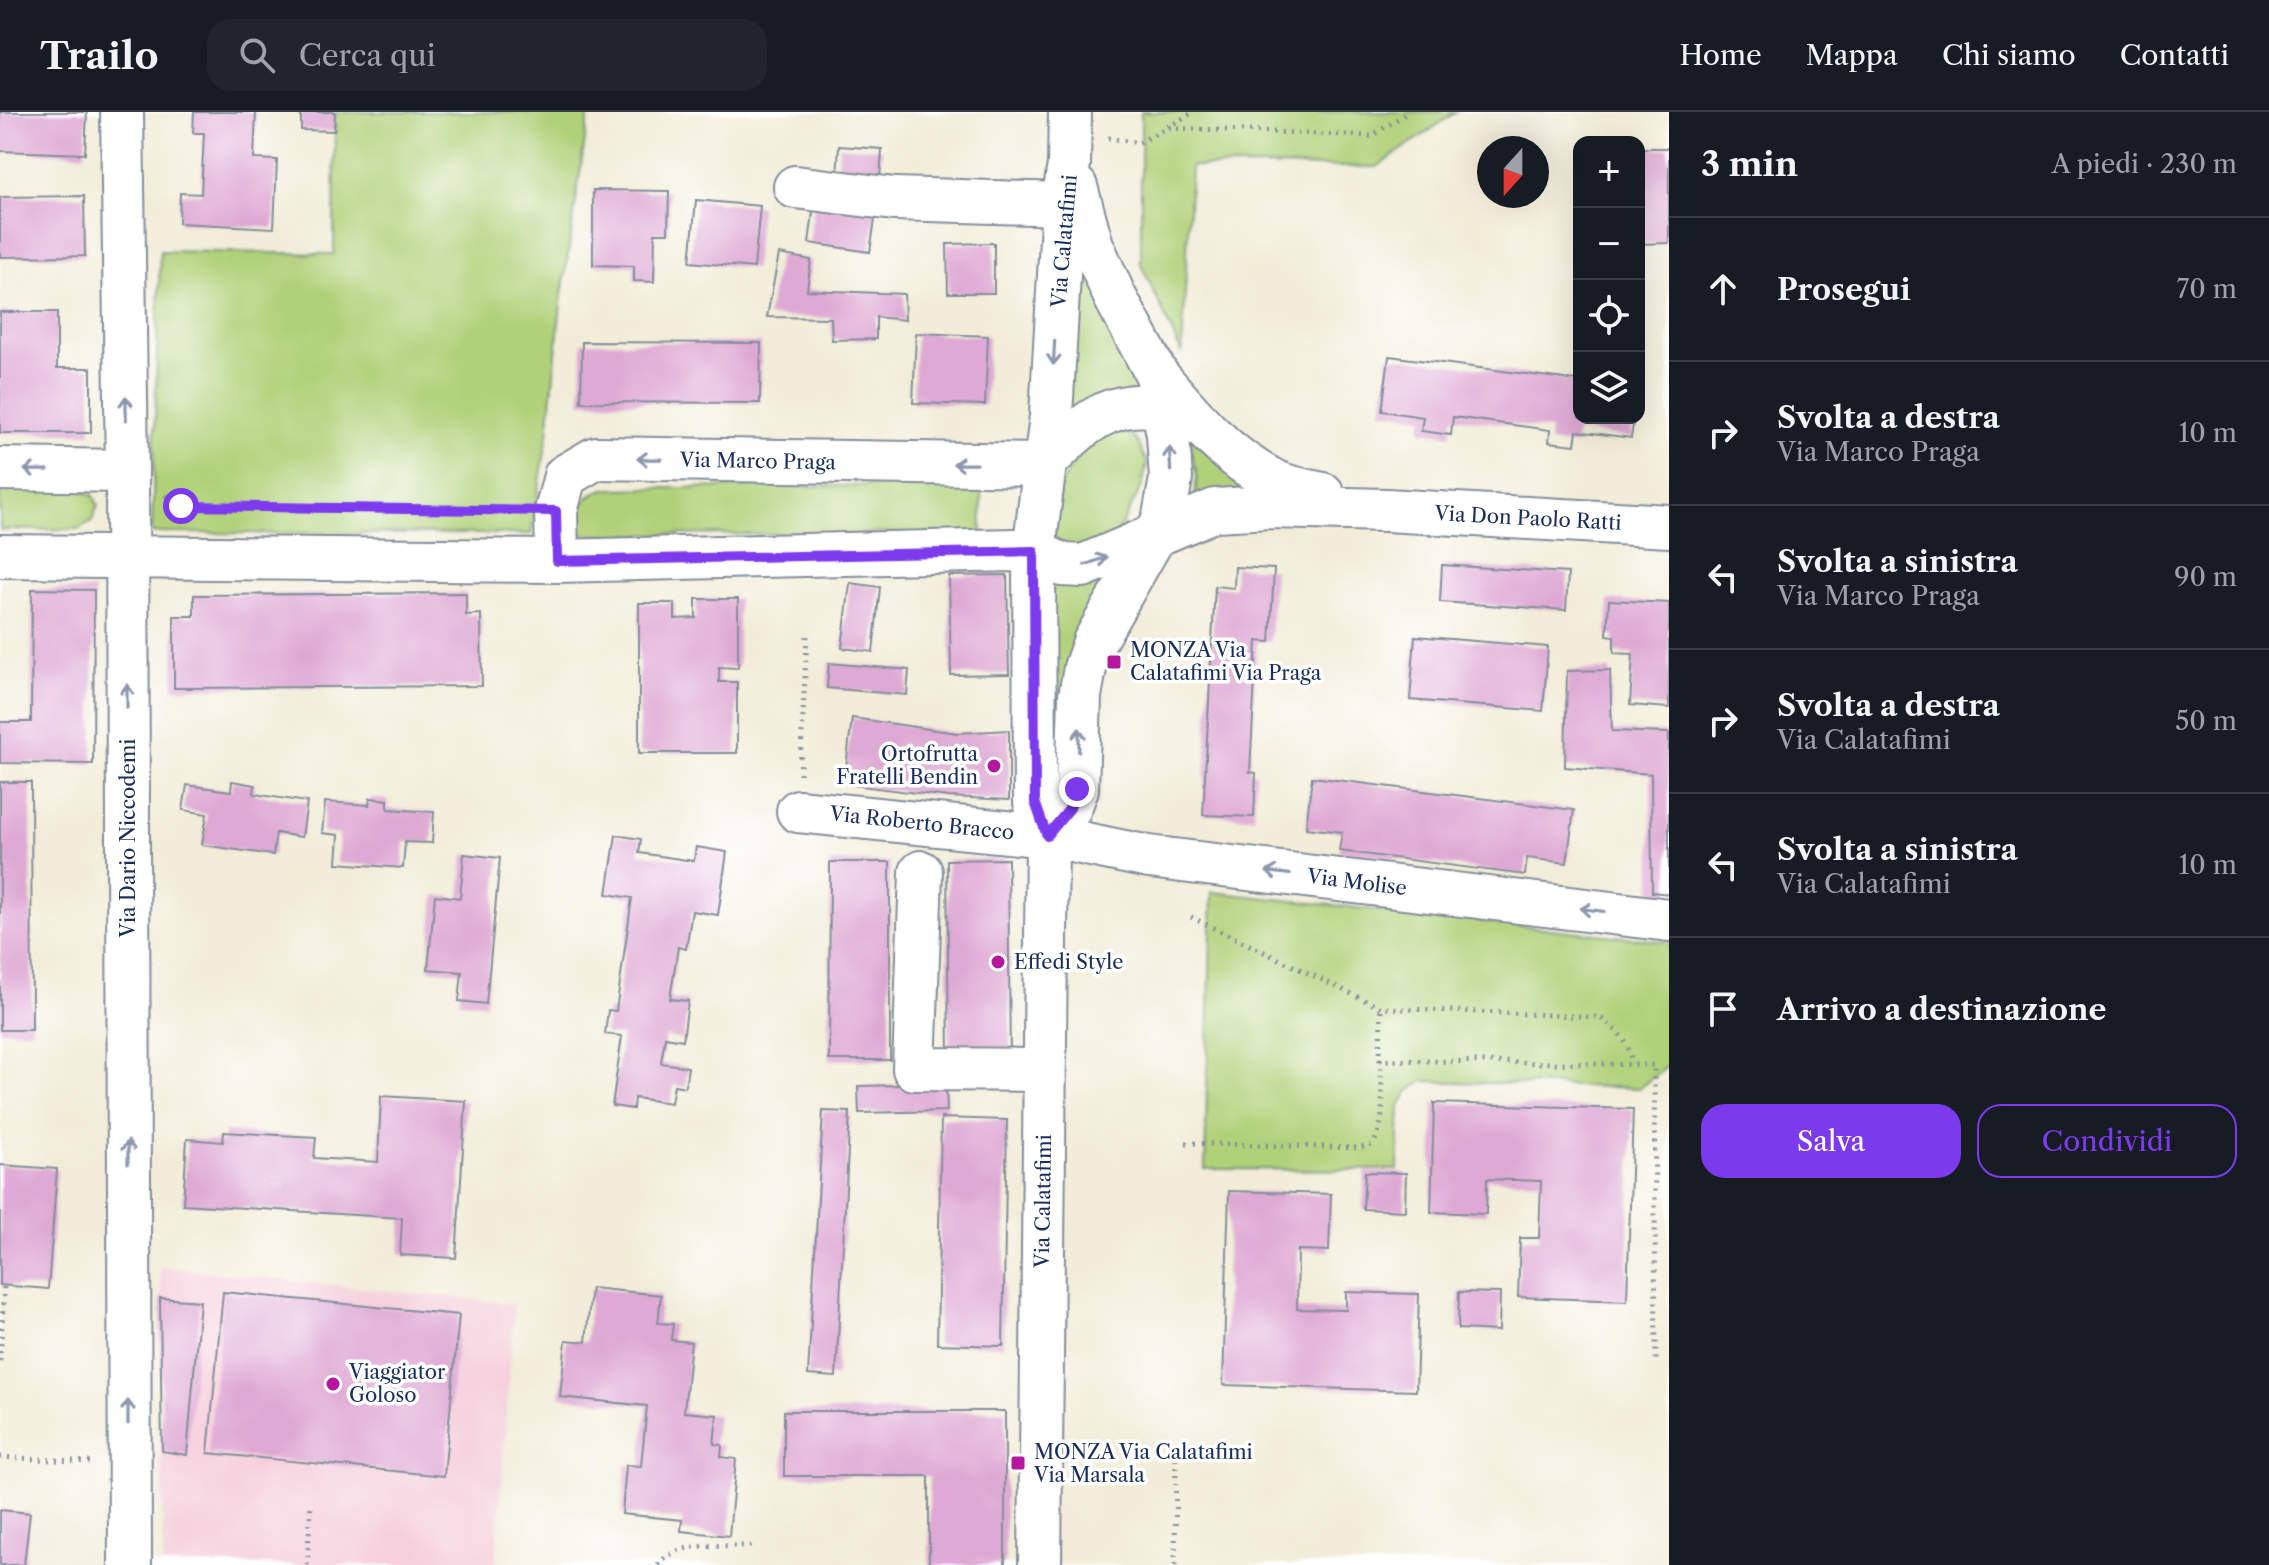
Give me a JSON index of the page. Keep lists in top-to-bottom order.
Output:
{
  "streets": {
    "street": [
      "Via Calatafimi",
      "Via Marco Praga",
      "Via Don Paolo Ratti",
      "Via Roberto Bracco",
      "Via Dario Niccodemi",
      "Via Molise"
    ]
  },
  "crossings": [
    ["Via Calatafimi", "Via Marco Praga"],
    ["Via Calatafimi", "Via Don Paolo Ratti"],
    ["Via Calatafimi", "Via Roberto Bracco"],
    ["Via Calatafimi", "Via Molise"],
    ["Via Roberto Bracco", "Via Molise"]
  ],
  "one_way": ["Via Dario Niccodemi", "Via Molise"],
  "places": {
    "transit": ["MONZA Via Calatafimi Via Praga", "MONZA Via Calatafimi Via Marsala"],
    "other": ["Ortofrutta Fratelli Bendin", "Effedi Style", "Viaggiator Goloso"]
  },
  "north": "bottom",
  "page": {
    "header": "Trailo",
    "search": "Cerca qui",
    "nav": [
      "Home",
      "Mappa",
      "Chi siamo",
      "Contatti"
    ],
    "heading": ["3 min", "A piedi · 230 m"],
    "map_buttons": ["+", "−"],
    "list": [
      ["Prosegui", "70 m"],
      ["Svolta a destra", "Via Marco Praga", "10 m"],
      ["Svolta a sinistra", "Via Marco Praga", "90 m"],
      ["Svolta a destra", "Via Calatafimi", "50 m"],
      ["Svolta a sinistra", "Via Calatafimi", "10 m"],
      "Arrivo a destinazione"
    ],
    "buttons": ["Salva", "Condividi"]
  }
}
